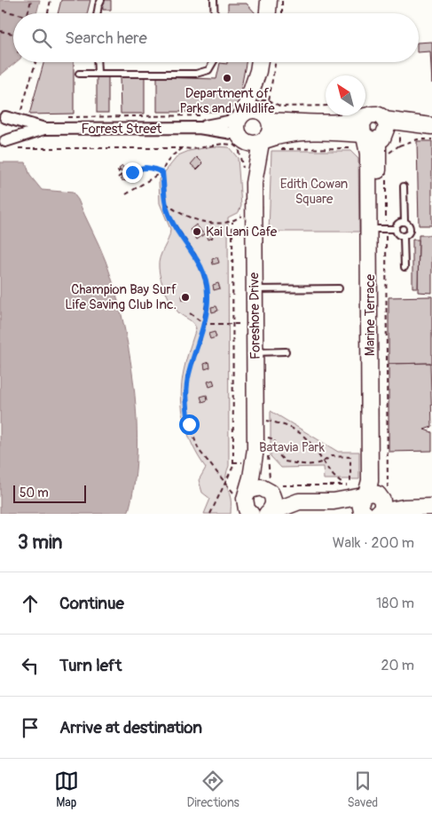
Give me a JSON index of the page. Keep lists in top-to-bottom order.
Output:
{
  "streets": {
    "street": ["Forrest Street", "Marine Terrace", "Foreshore Drive"]
  },
  "crossings": [
    ["Forrest Street", "Foreshore Drive"]
  ],
  "parks": ["Edith Cowan Square", "Batavia Park"],
  "places": ["Department of Parks and Wildlife", "Kai Lani Cafe", "Champion Bay Surf Life Saving Club Inc."],
  "scale_bar": "50 m",
  "north": "top left",
  "page": {
    "search": "Search here",
    "scale": "50 m",
    "heading": ["3 min", "Walk · 200 m"],
    "list": [
      ["Continue", "180 m"],
      ["Turn left", "20 m"],
      "Arrive at destination"
    ],
    "nav": ["Map", "Directions", "Saved"]
  }
}
